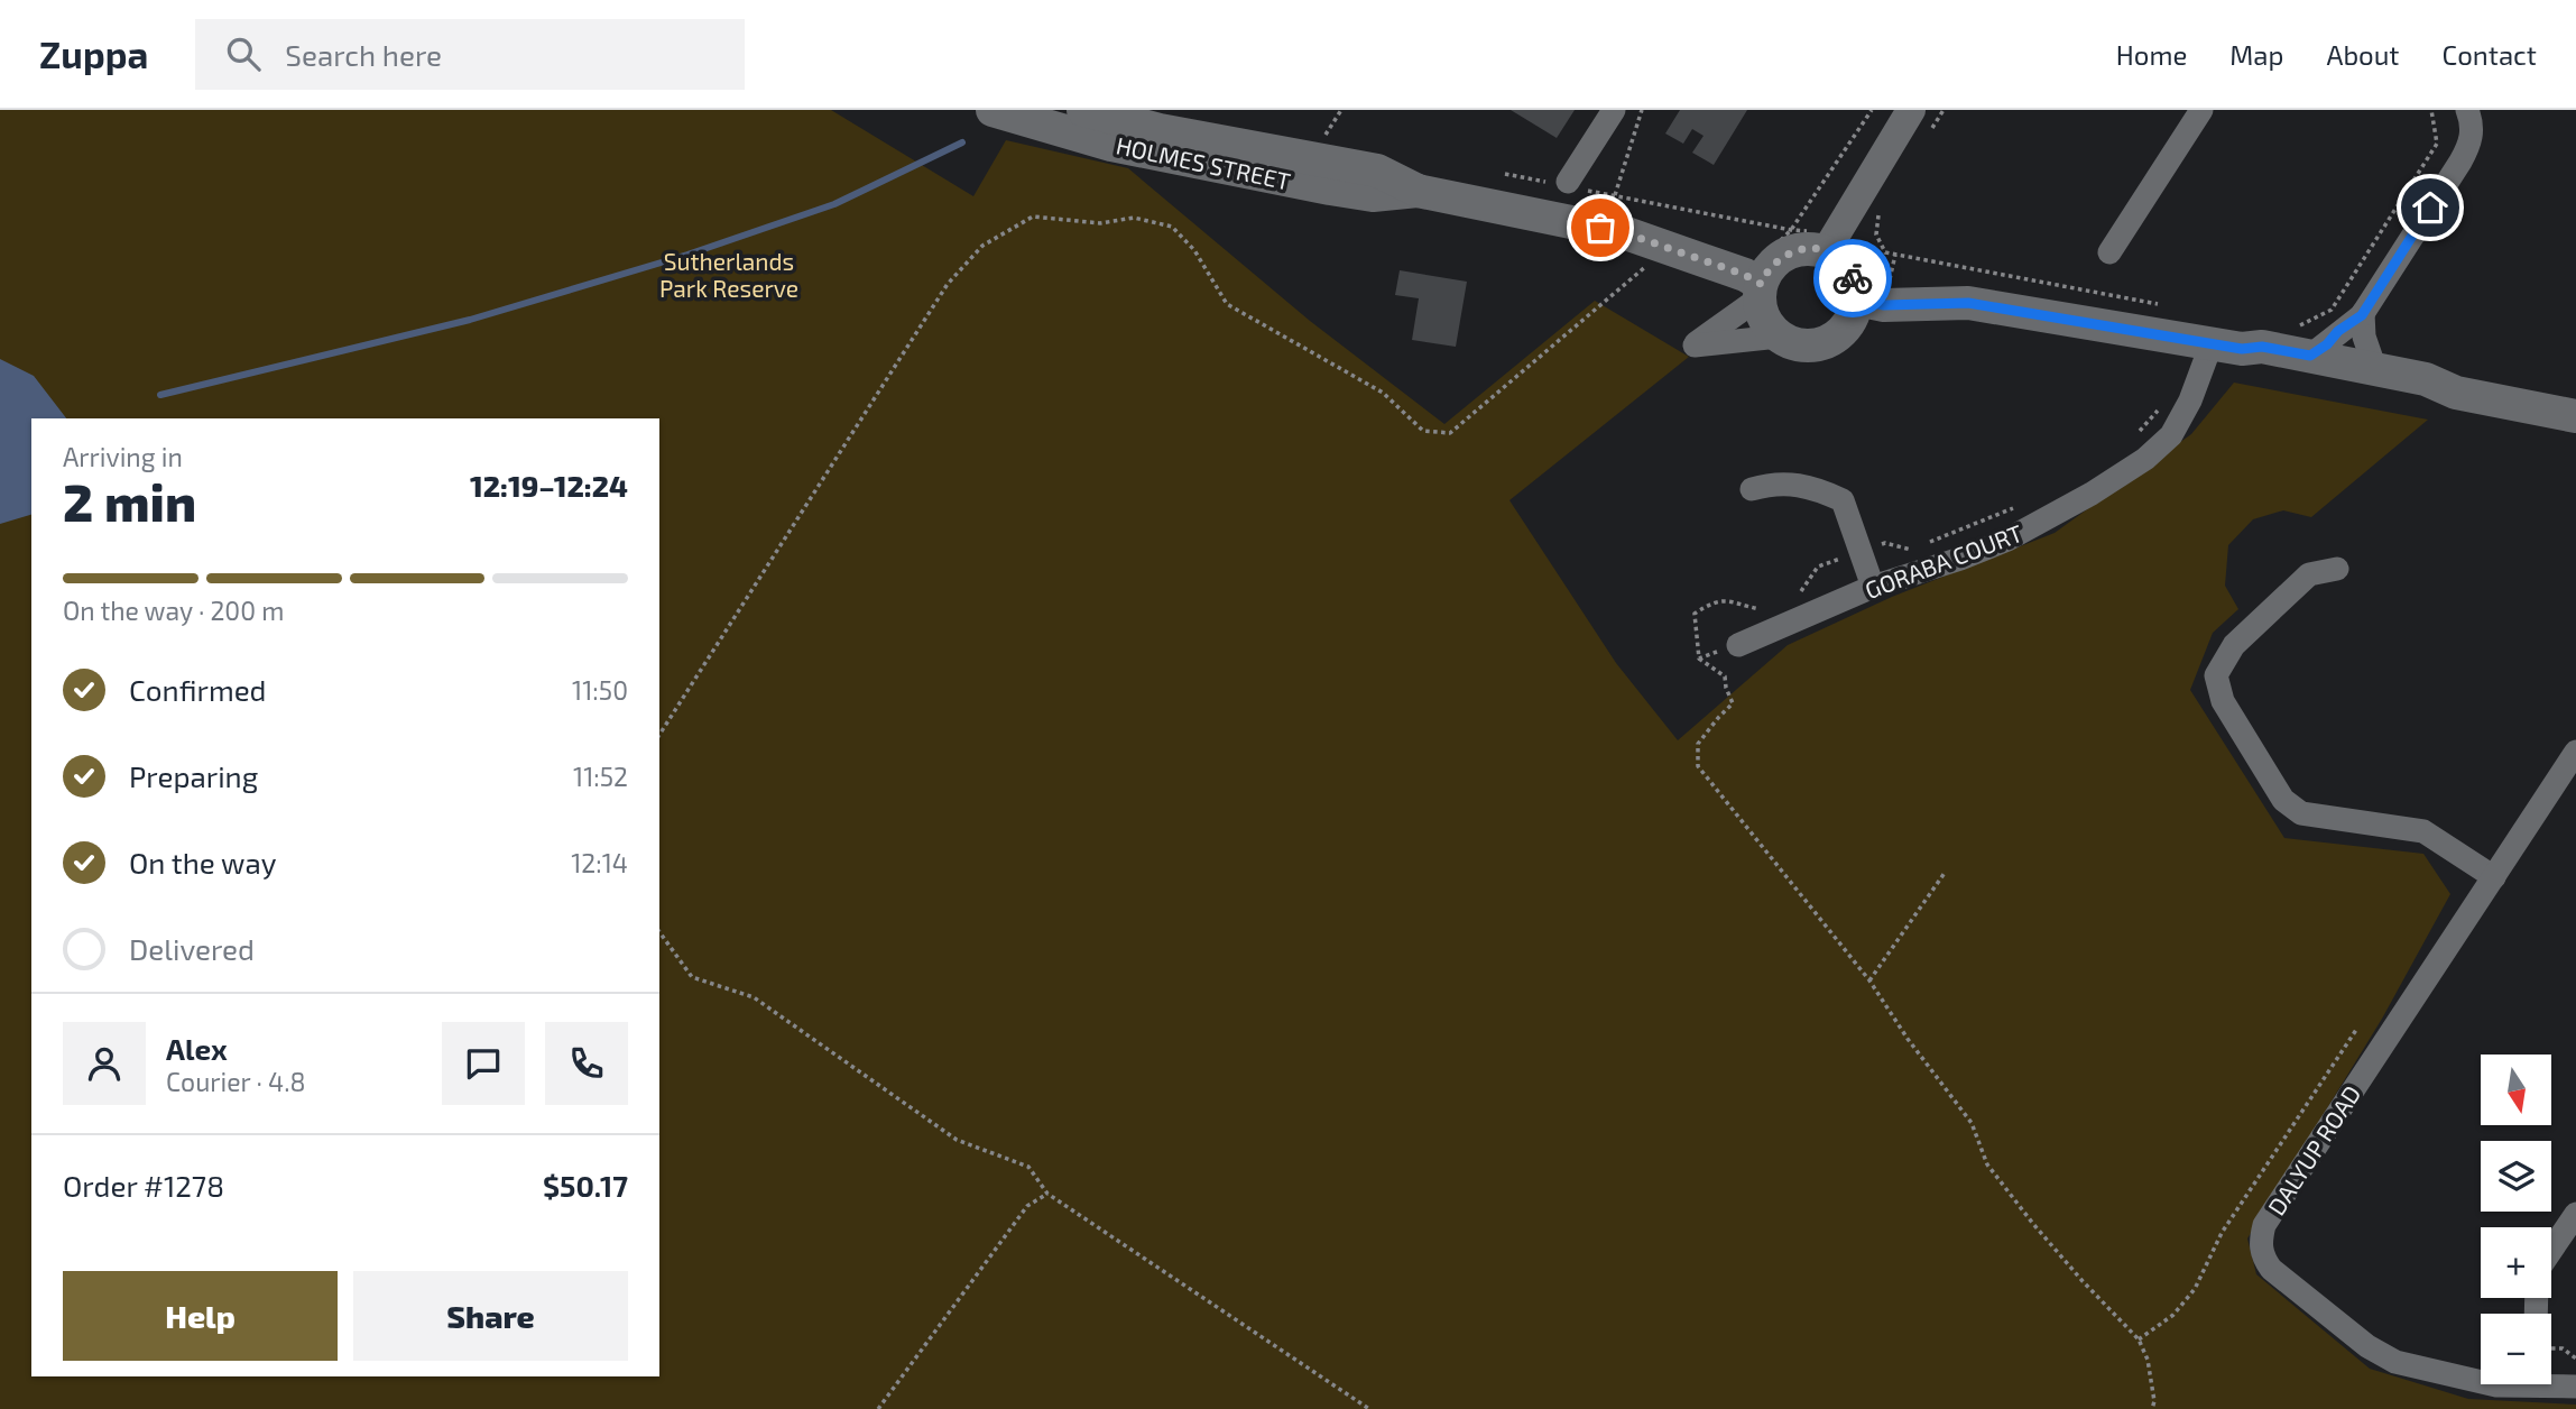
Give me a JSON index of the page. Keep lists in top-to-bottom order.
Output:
{
  "streets": {
    "main road": ["HOLMES STREET"],
    "street": ["GORABA COURT", "DALYUP ROAD"]
  },
  "parks": ["Sutherlands Park Reserve"],
  "north": "bottom",
  "page": {
    "header": "Zuppa",
    "search": "Search here",
    "nav": [
      "Home",
      "Map",
      "About",
      "Contact"
    ],
    "heading": ["2 min", "Arriving in", "12:19–12:24"],
    "panel": [
      "Alex",
      "Courier · 4.8",
      "Order #1278",
      "$50.17"
    ],
    "bar": "On the way · 200 m",
    "list": [
      ["Confirmed", "11:50"],
      ["Preparing", "11:52"],
      ["On the way", "12:14"],
      "Delivered"
    ],
    "map_buttons": ["+", "−"],
    "buttons": ["Help", "Share"]
  }
}
